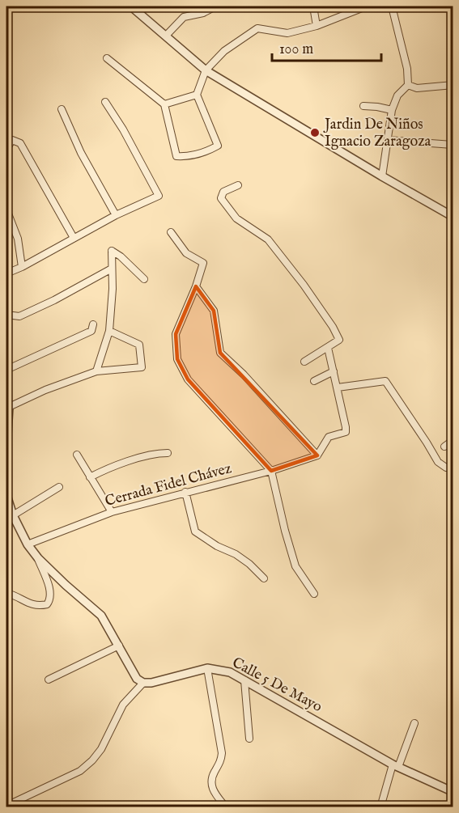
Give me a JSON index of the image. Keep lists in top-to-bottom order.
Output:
{
  "streets": {
    "street": ["Cerrada Fidel Chávez", "Calle 5 De Mayo"]
  },
  "places": ["Jardin De Niños Ignacio Zaragoza"],
  "scale_bar": "100 m"
}
